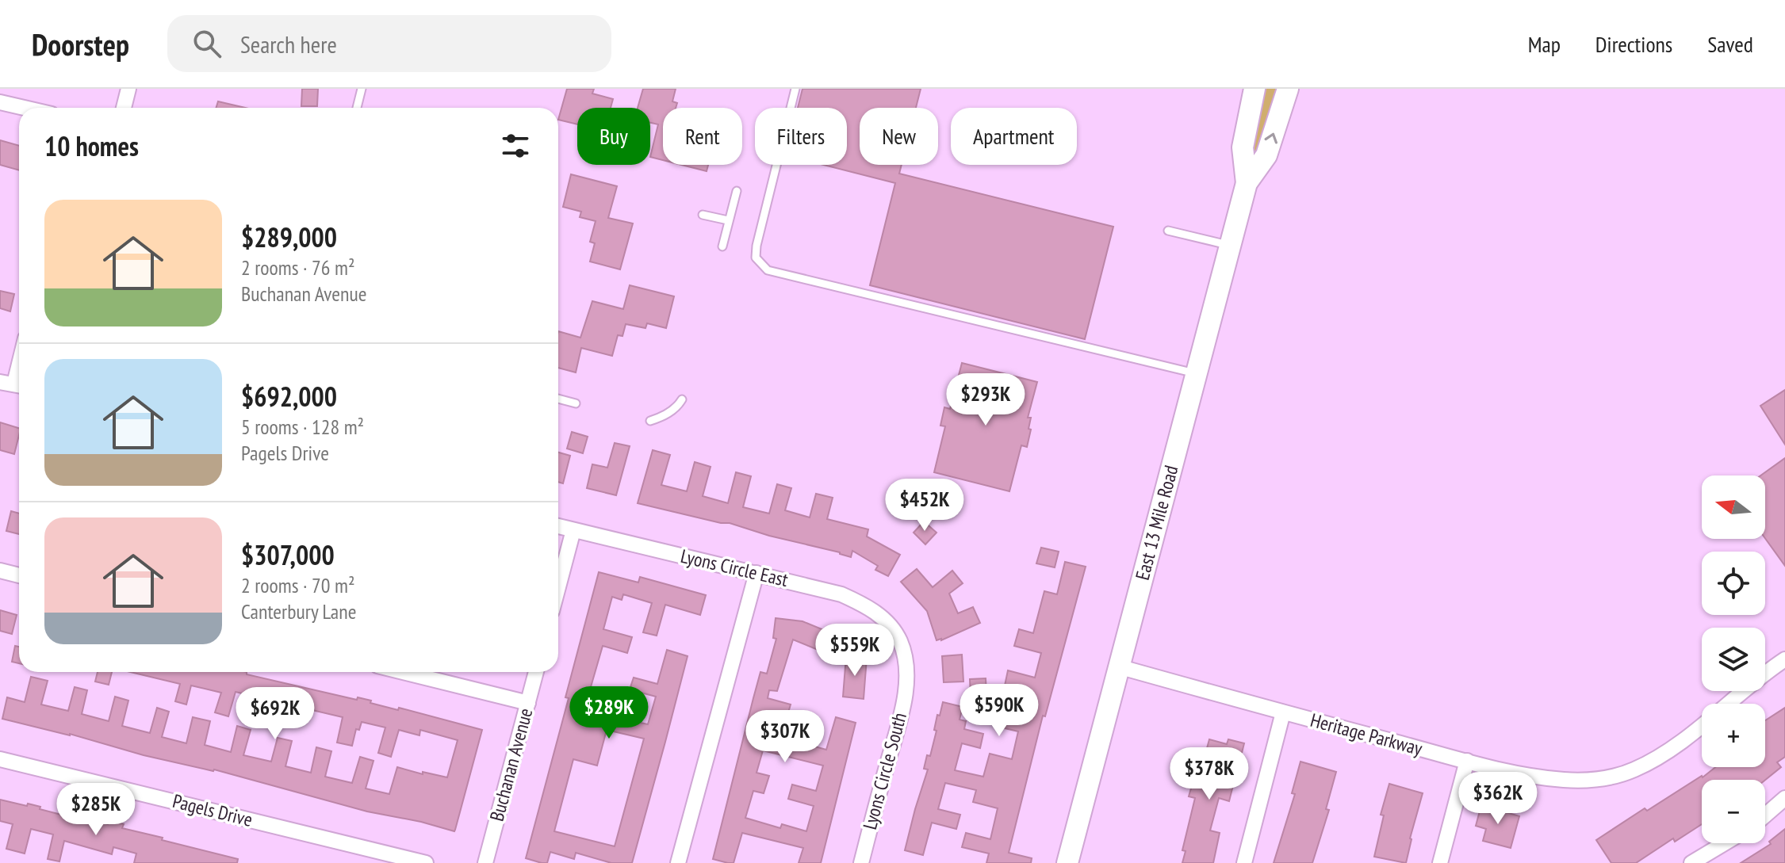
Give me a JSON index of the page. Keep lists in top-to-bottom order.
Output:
{
  "streets": {
    "main road": ["East 13 Mile Road"],
    "street": [
      "Lyons Circle East",
      "Heritage Parkway",
      "Buchanan Avenue",
      "Lyons Circle South",
      "Pagels Drive"
    ]
  },
  "crossings": [
    ["East 13 Mile Road", "Heritage Parkway"],
    ["Lyons Circle East", "Lyons Circle South"]
  ],
  "north": "left",
  "page": {
    "header": "Doorstep",
    "search": "Search here",
    "nav": ["Map", "Directions", "Saved"],
    "chip": [
      "Buy",
      "Rent",
      "Filters",
      "New",
      "Apartment"
    ],
    "heading": "10 homes",
    "list": [
      {
        "name": "$289,000",
        "note": "2 rooms · 76 m² · Buchanan Avenue"
      },
      {
        "name": "$692,000",
        "note": "5 rooms · 128 m² · Pagels Drive"
      },
      {
        "name": "$307,000",
        "note": "2 rooms · 70 m² · Canterbury Lane"
      }
    ],
    "price": [
      "$293K",
      "$452K",
      "$559K",
      "$590K",
      "$289K",
      "$692K",
      "$307K",
      "$378K",
      "$362K",
      "$285K"
    ],
    "map_buttons": ["+", "−"]
  }
}
